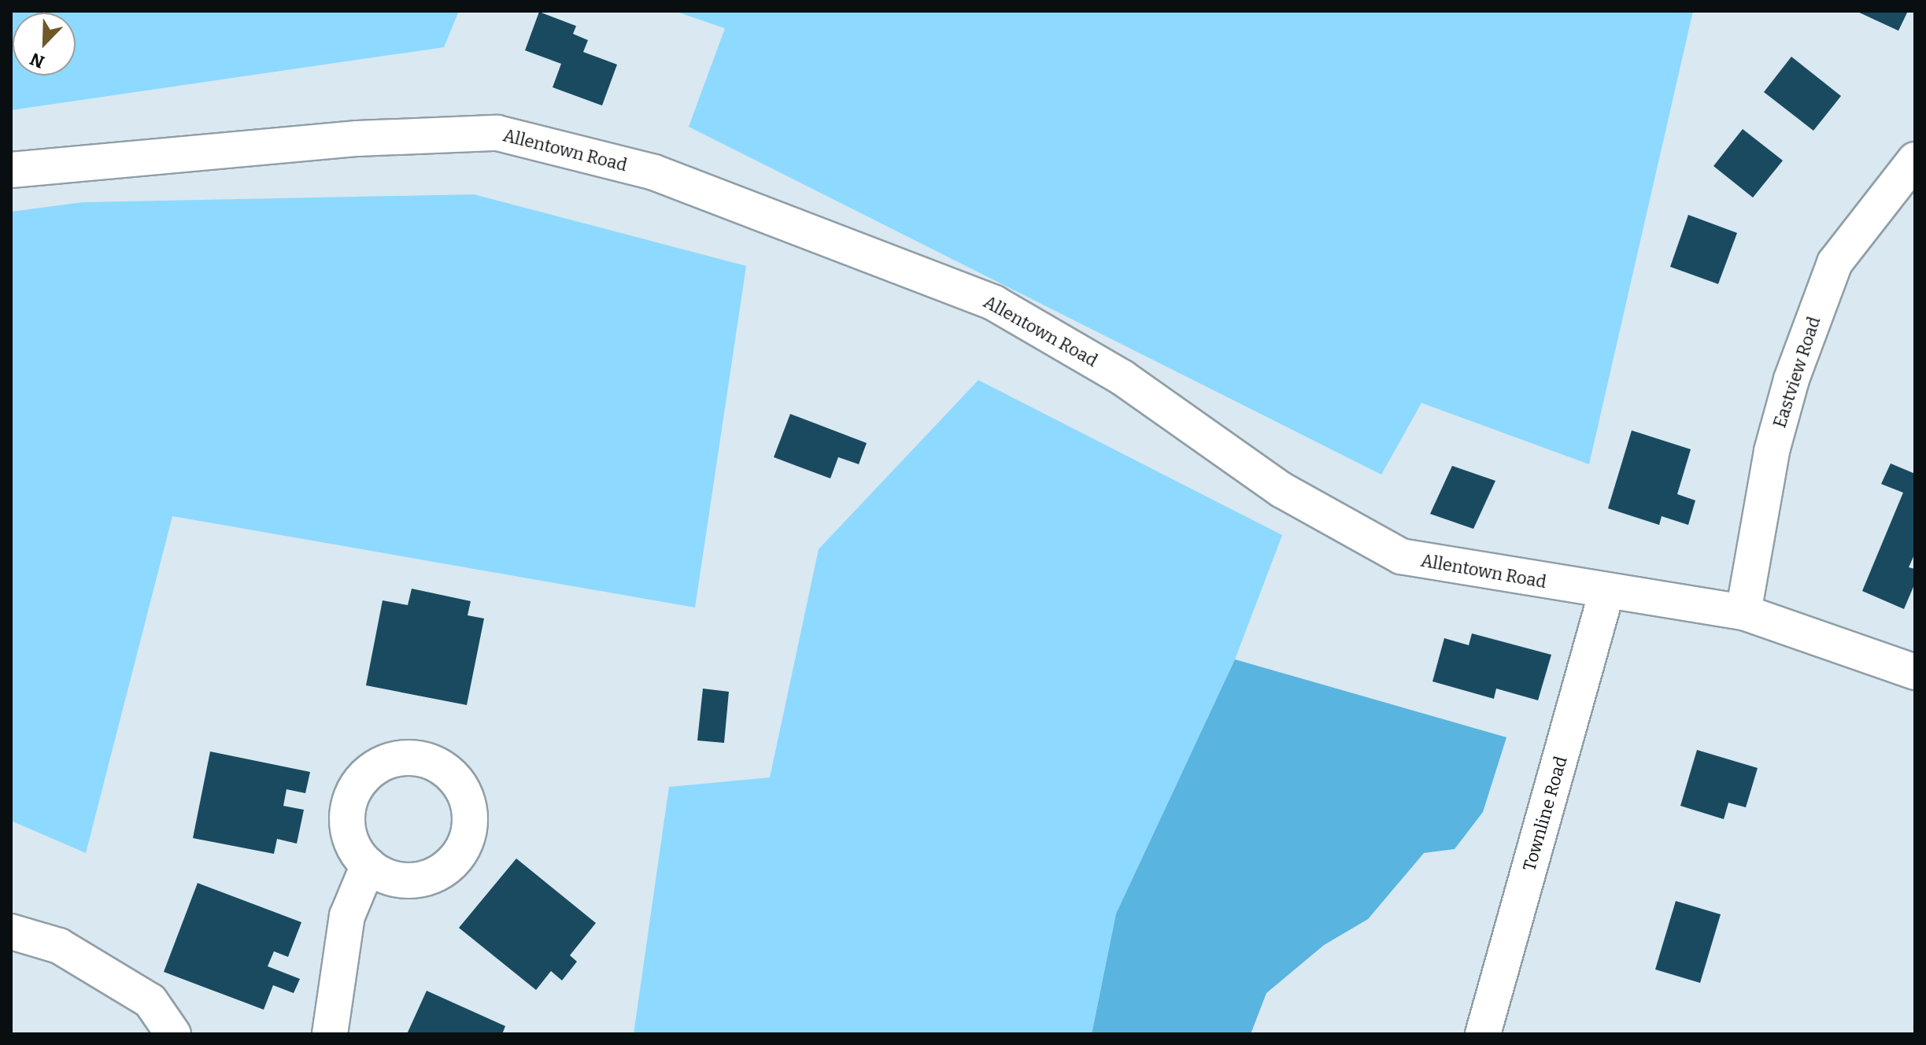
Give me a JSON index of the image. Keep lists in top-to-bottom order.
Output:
{
  "streets": {
    "street": ["Allentown Road", "Eastview Road", "Townline Road"]
  },
  "crossings": [
    ["Allentown Road", "Eastview Road"],
    ["Allentown Road", "Townline Road"]
  ],
  "north": "bottom left"
}
